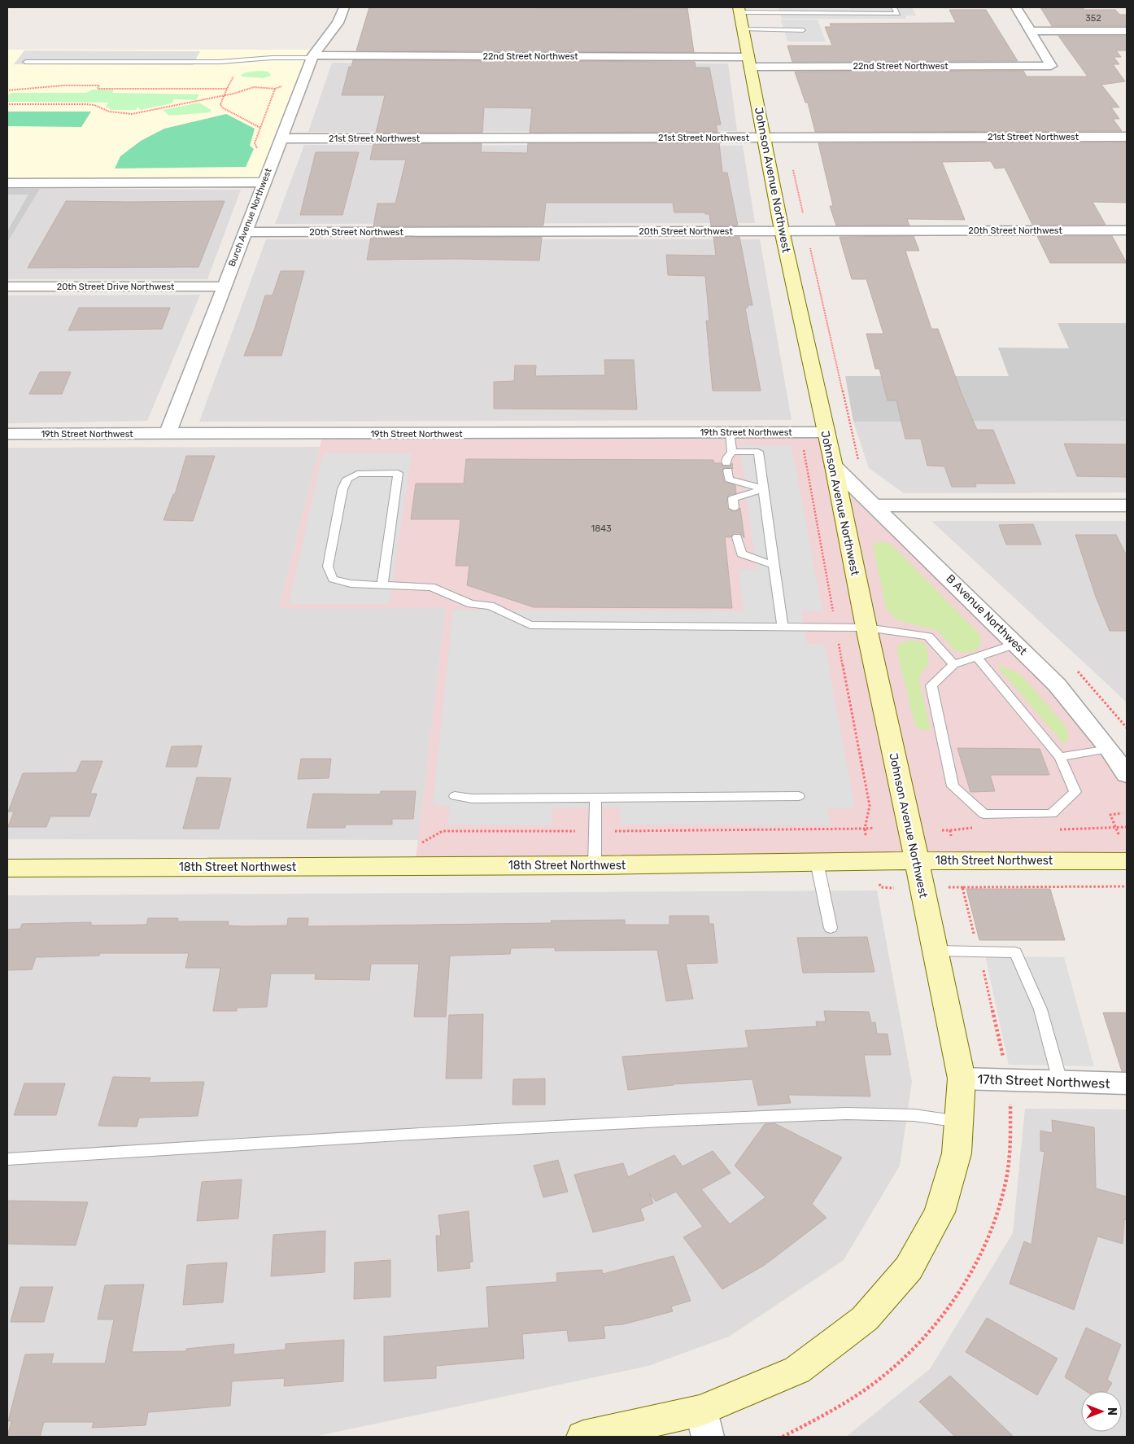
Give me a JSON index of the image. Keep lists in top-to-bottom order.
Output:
{
  "streets": {
    "street": [
      "22nd Street Northwest",
      "21st Street Northwest",
      "Johnson Avenue Northwest",
      "Burch Avenue Northwest",
      "20th Street Northwest",
      "20th Street Drive Northwest",
      "19th Street Northwest",
      "B Avenue Northwest",
      "18th Street Northwest",
      "17th Street Northwest"
    ]
  },
  "crossings": [
    ["22nd Street Northwest", "Johnson Avenue Northwest"],
    ["22nd Street Northwest", "Burch Avenue Northwest"],
    ["21st Street Northwest", "Johnson Avenue Northwest"],
    ["21st Street Northwest", "Burch Avenue Northwest"],
    ["Johnson Avenue Northwest", "20th Street Northwest"],
    ["Johnson Avenue Northwest", "19th Street Northwest"],
    ["Johnson Avenue Northwest", "B Avenue Northwest"],
    ["Johnson Avenue Northwest", "18th Street Northwest"],
    ["Johnson Avenue Northwest", "17th Street Northwest"],
    ["Burch Avenue Northwest", "20th Street Northwest"],
    ["Burch Avenue Northwest", "20th Street Drive Northwest"],
    ["Burch Avenue Northwest", "19th Street Northwest"]
  ],
  "house_numbers": ["352", "1843"],
  "north": "right"
}
